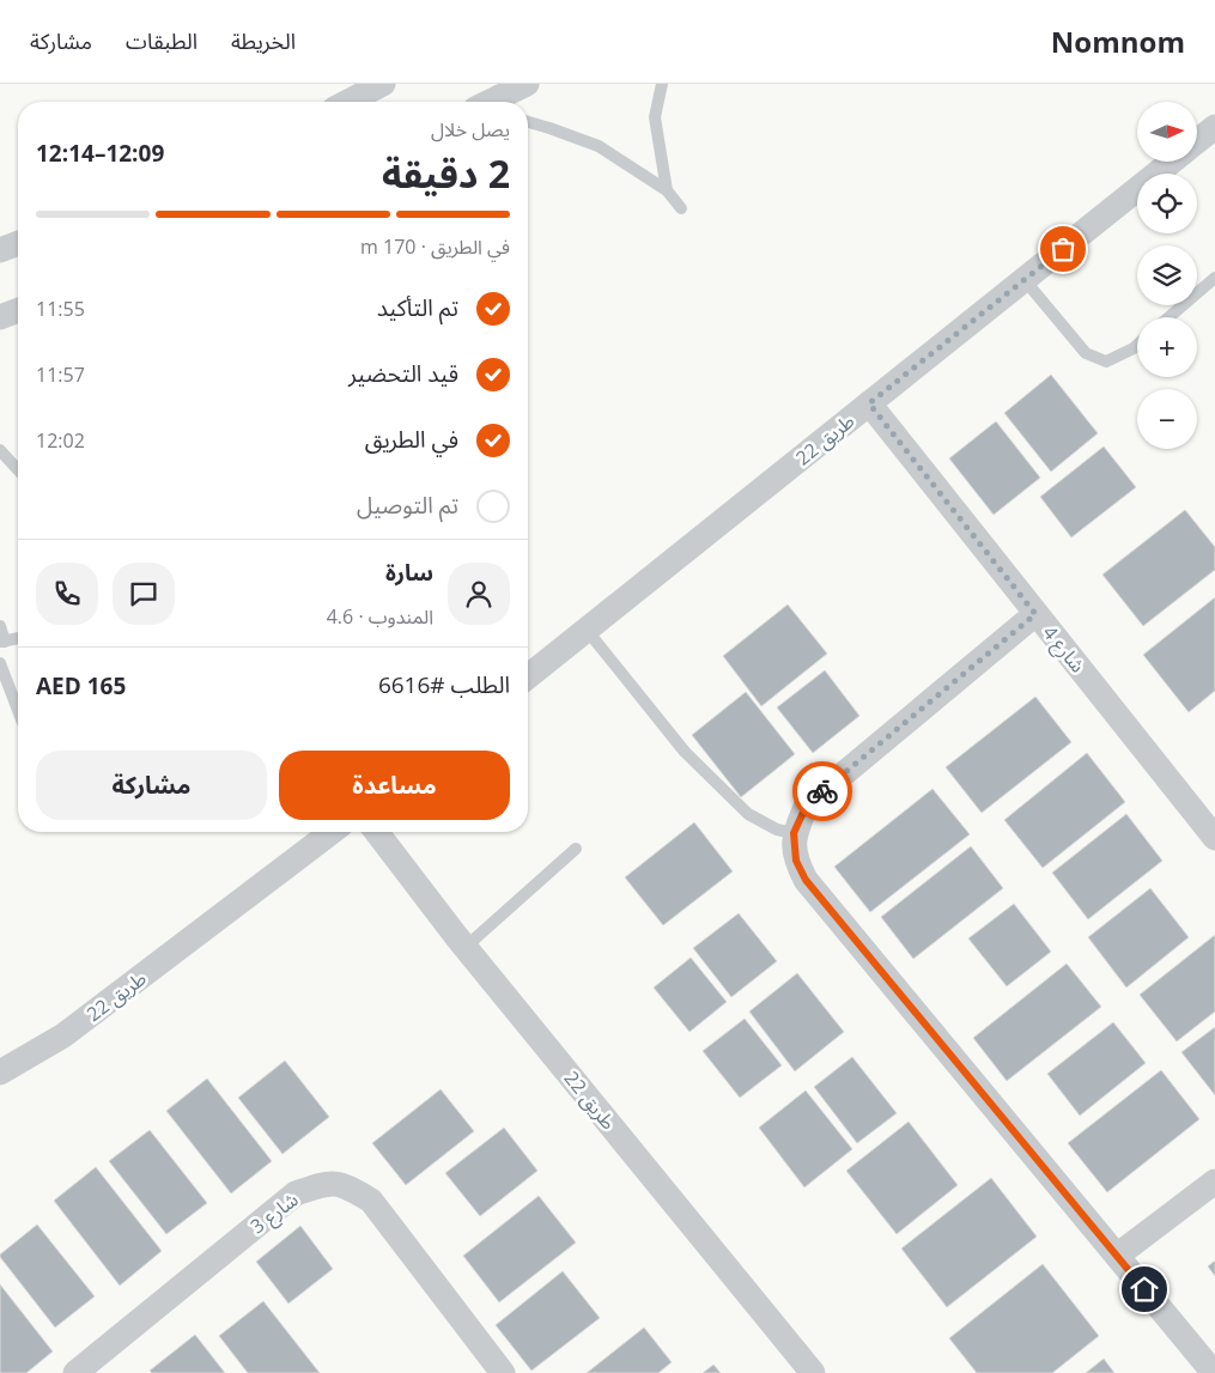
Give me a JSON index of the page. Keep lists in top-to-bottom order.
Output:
{
  "streets": {
    "street": ["طريق 22", "شارع 4", "شارع 3"]
  },
  "crossings": [
    ["طريق 22", "شارع 4"]
  ],
  "north": "right",
  "page": {
    "header": "Nomnom",
    "nav": ["الخريطة", "الطبقات", "مشاركة"],
    "map_buttons": ["+", "−"],
    "heading": ["2 دقيقة", "يصل خلال", "12:09–12:14"],
    "panel": [
      "سارة",
      "المندوب · 4.6",
      "الطلب #6616",
      "AED 165"
    ],
    "bar": "في الطريق · 170 m",
    "list": [
      ["تم التأكيد", "11:55"],
      ["قيد التحضير", "11:57"],
      ["في الطريق", "12:02"],
      "تم التوصيل"
    ],
    "buttons": ["مساعدة", "مشاركة"]
  }
}
